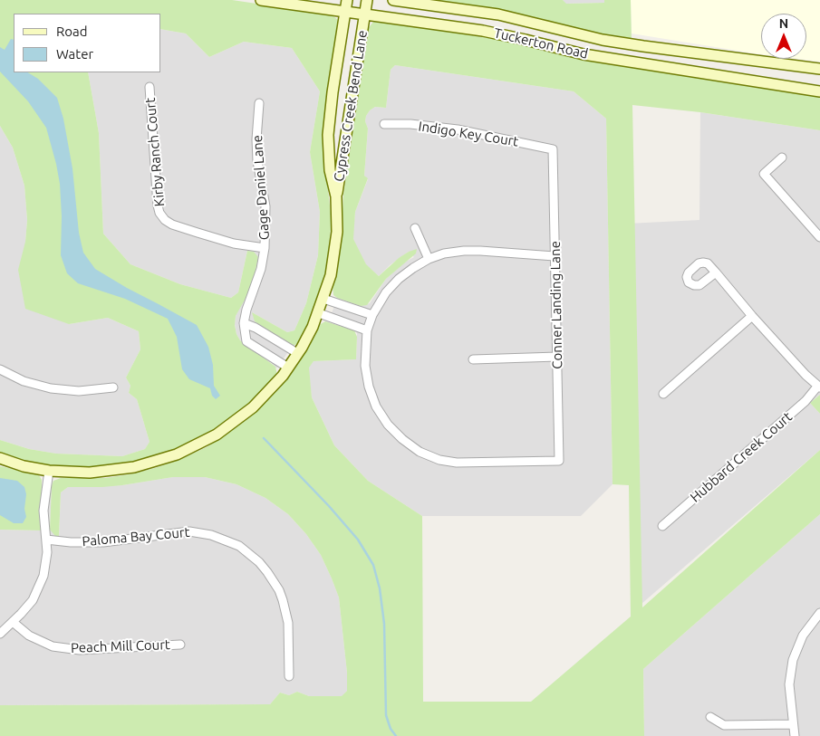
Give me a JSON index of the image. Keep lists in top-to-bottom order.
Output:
{
  "streets": {
    "main road": ["Tuckerton Road", "Cypress Creek Bend Lane"],
    "street": [
      "Indigo Key Court",
      "Kirby Ranch Court",
      "Gage Daniel Lane",
      "Conner Landing Lane",
      "Hubbard Creek Court",
      "Paloma Bay Court",
      "Peach Mill Court"
    ]
  },
  "crossings": [
    ["Tuckerton Road", "Cypress Creek Bend Lane"],
    ["Indigo Key Court", "Conner Landing Lane"],
    ["Kirby Ranch Court", "Gage Daniel Lane"]
  ],
  "legend": ["Road", "Water"],
  "north": "top"
}
